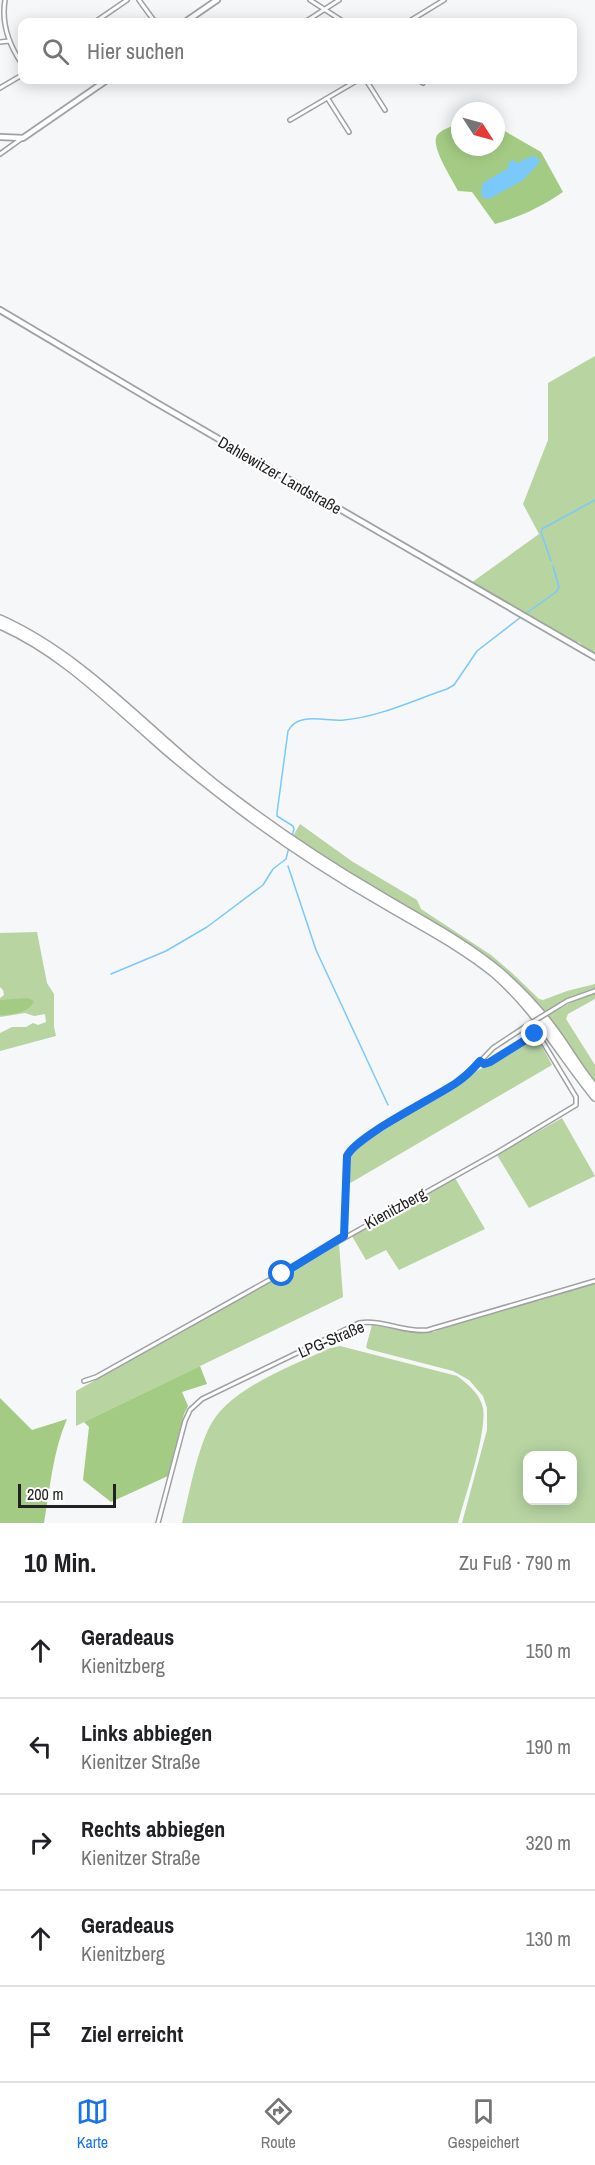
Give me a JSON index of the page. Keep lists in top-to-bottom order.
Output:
{
  "streets": {
    "street": ["Dahlewitzer Landstraße", "Kienitzberg", "LPG-Straße"]
  },
  "scale_bar": "200 m",
  "north": "bottom right",
  "page": {
    "search": "Hier suchen",
    "scale": "200 m",
    "heading": ["10 Min.", "Zu Fuß · 790 m"],
    "list": [
      ["Geradeaus", "Kienitzberg", "150 m"],
      ["Links abbiegen", "Kienitzer Straße", "190 m"],
      ["Rechts abbiegen", "Kienitzer Straße", "320 m"],
      ["Geradeaus", "Kienitzberg", "130 m"],
      "Ziel erreicht"
    ],
    "nav": ["Karte", "Route", "Gespeichert"]
  }
}
